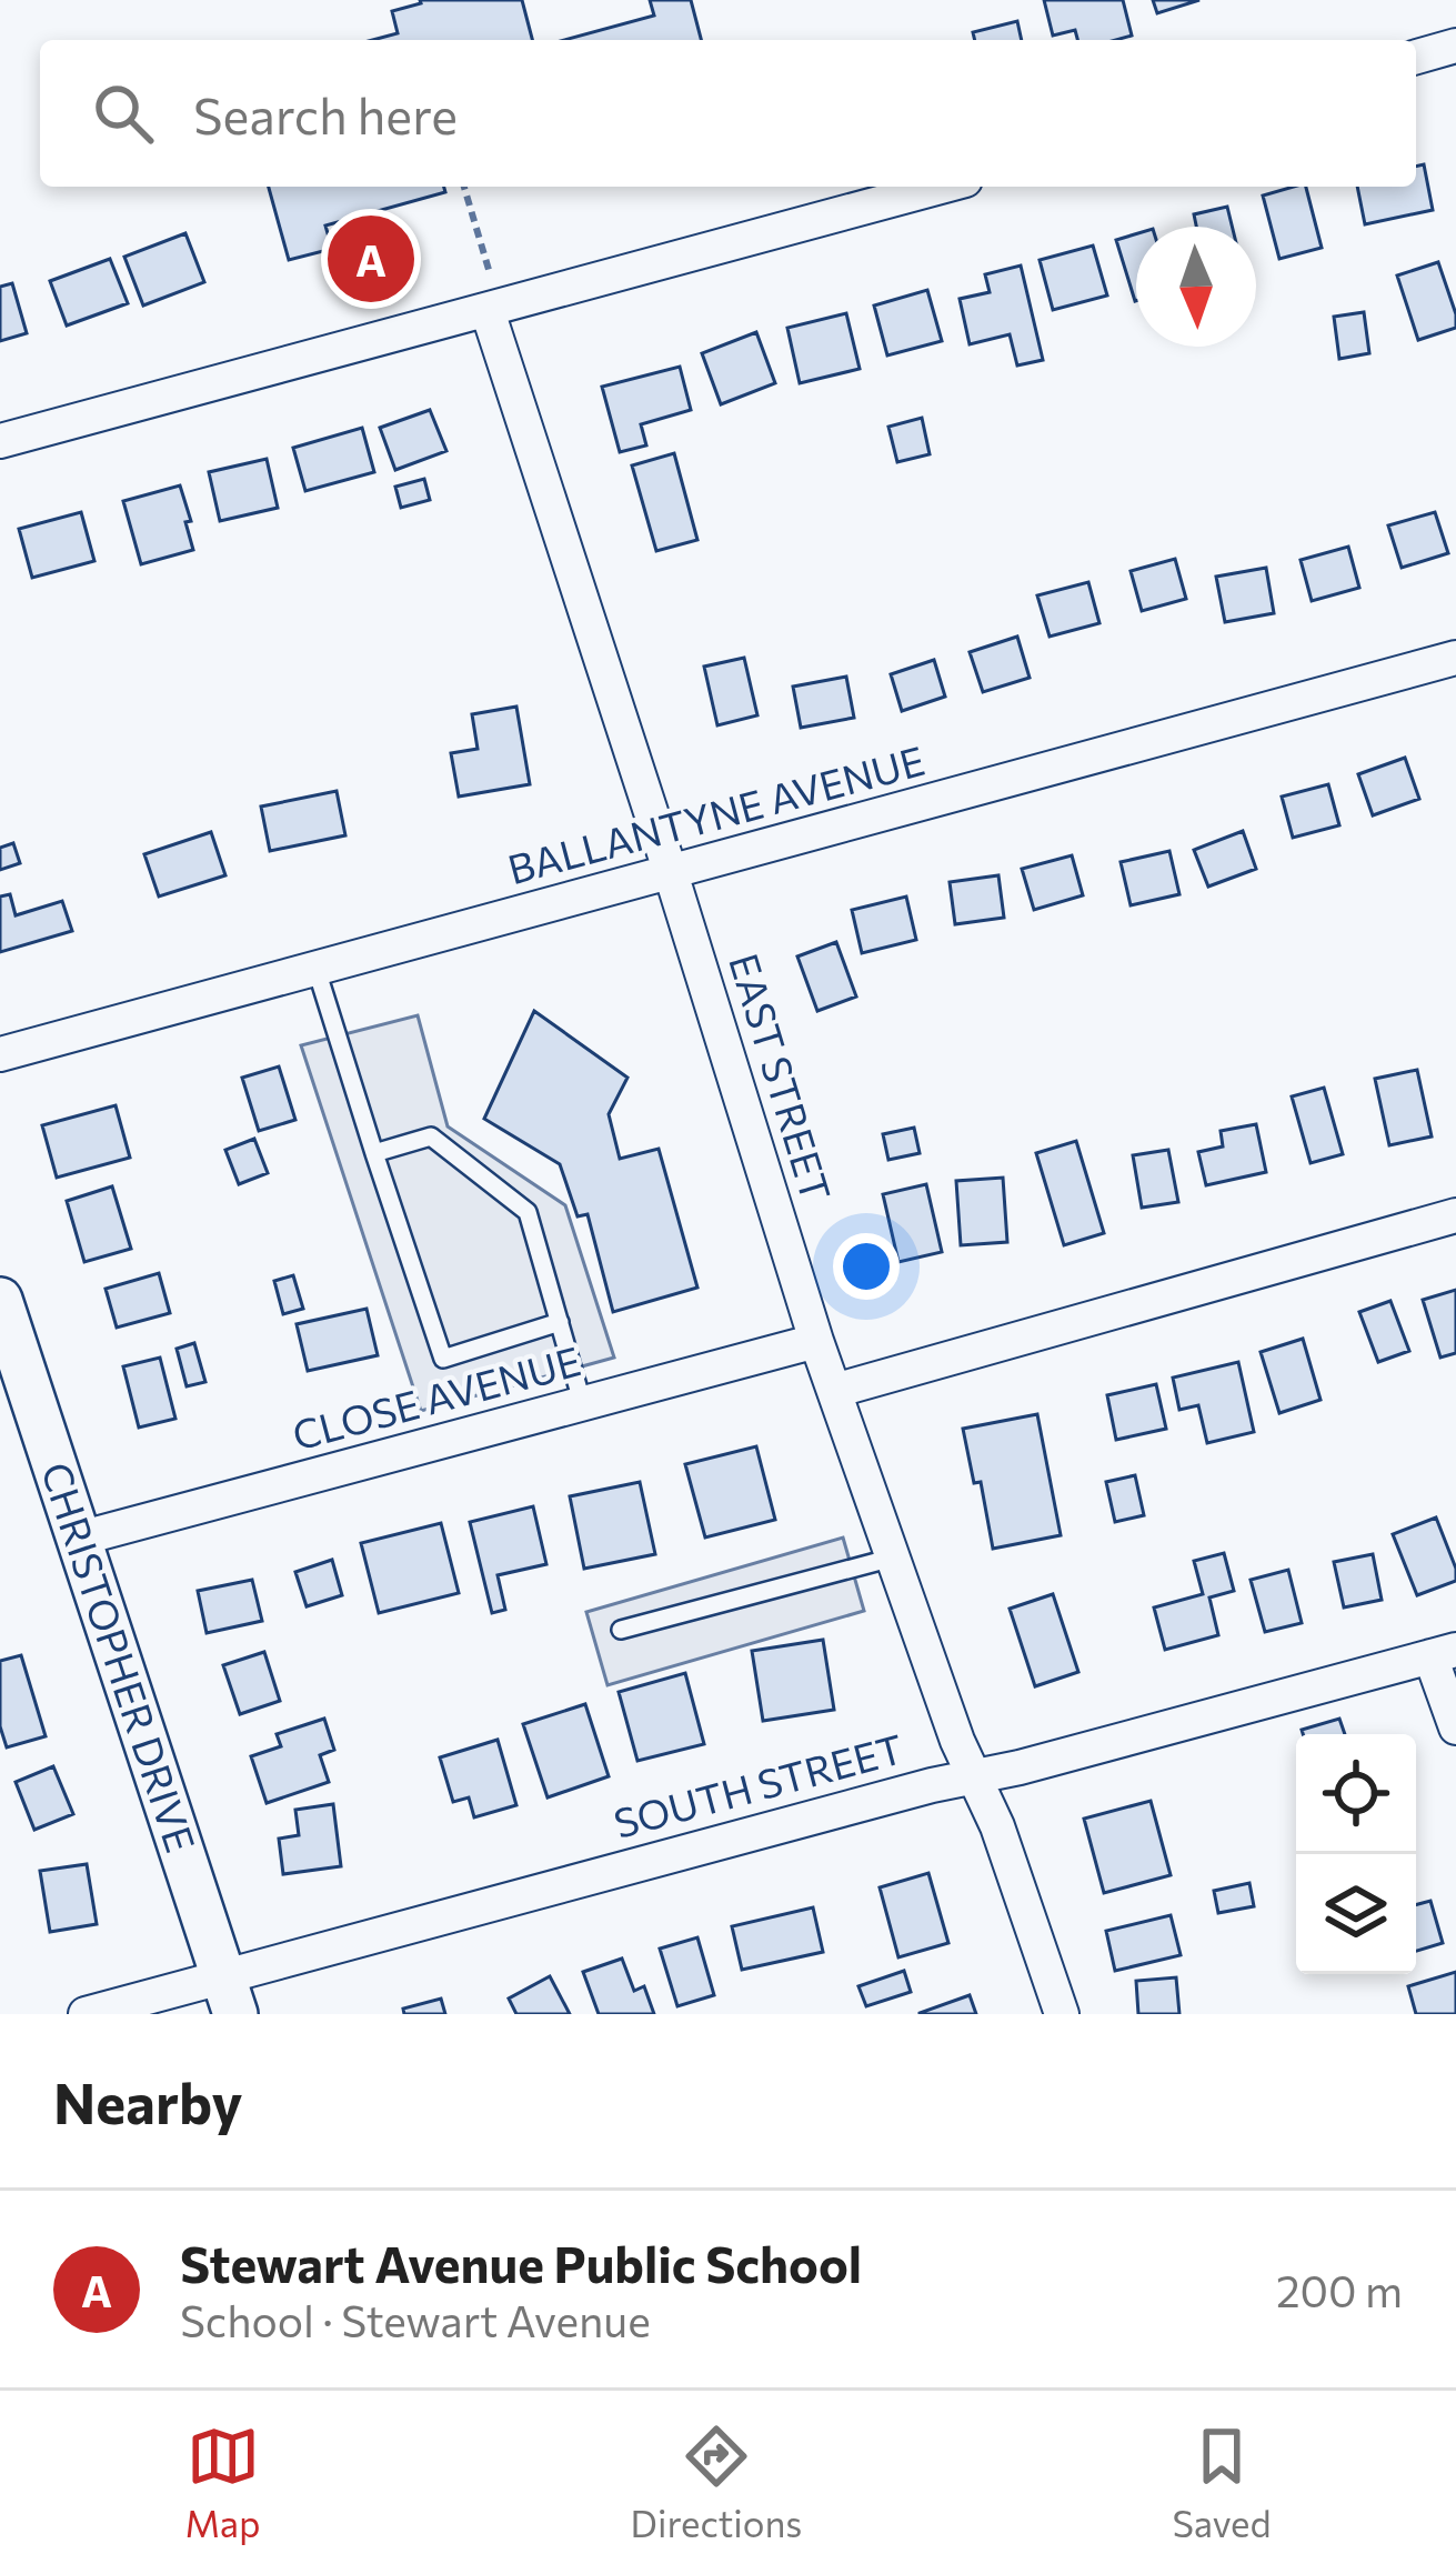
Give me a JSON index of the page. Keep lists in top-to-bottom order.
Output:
{
  "streets": {
    "street": [
      "BALLANTYNE AVENUE",
      "EAST STREET",
      "CLOSE AVENUE",
      "CHRISTOPHER DRIVE",
      "SOUTH STREET"
    ]
  },
  "crossings": [
    ["BALLANTYNE AVENUE", "EAST STREET"],
    ["EAST STREET", "CLOSE AVENUE"],
    ["EAST STREET", "SOUTH STREET"],
    ["CLOSE AVENUE", "CHRISTOPHER DRIVE"],
    ["CHRISTOPHER DRIVE", "SOUTH STREET"]
  ],
  "north": "bottom",
  "page": {
    "search": "Search here",
    "pins": "A",
    "heading": "Nearby",
    "list": [
      {
        "mark": "A",
        "name": "Stewart Avenue Public School",
        "note": "School · Stewart Avenue",
        "value": "200 m"
      }
    ],
    "nav": ["Map", "Directions", "Saved"]
  }
}
